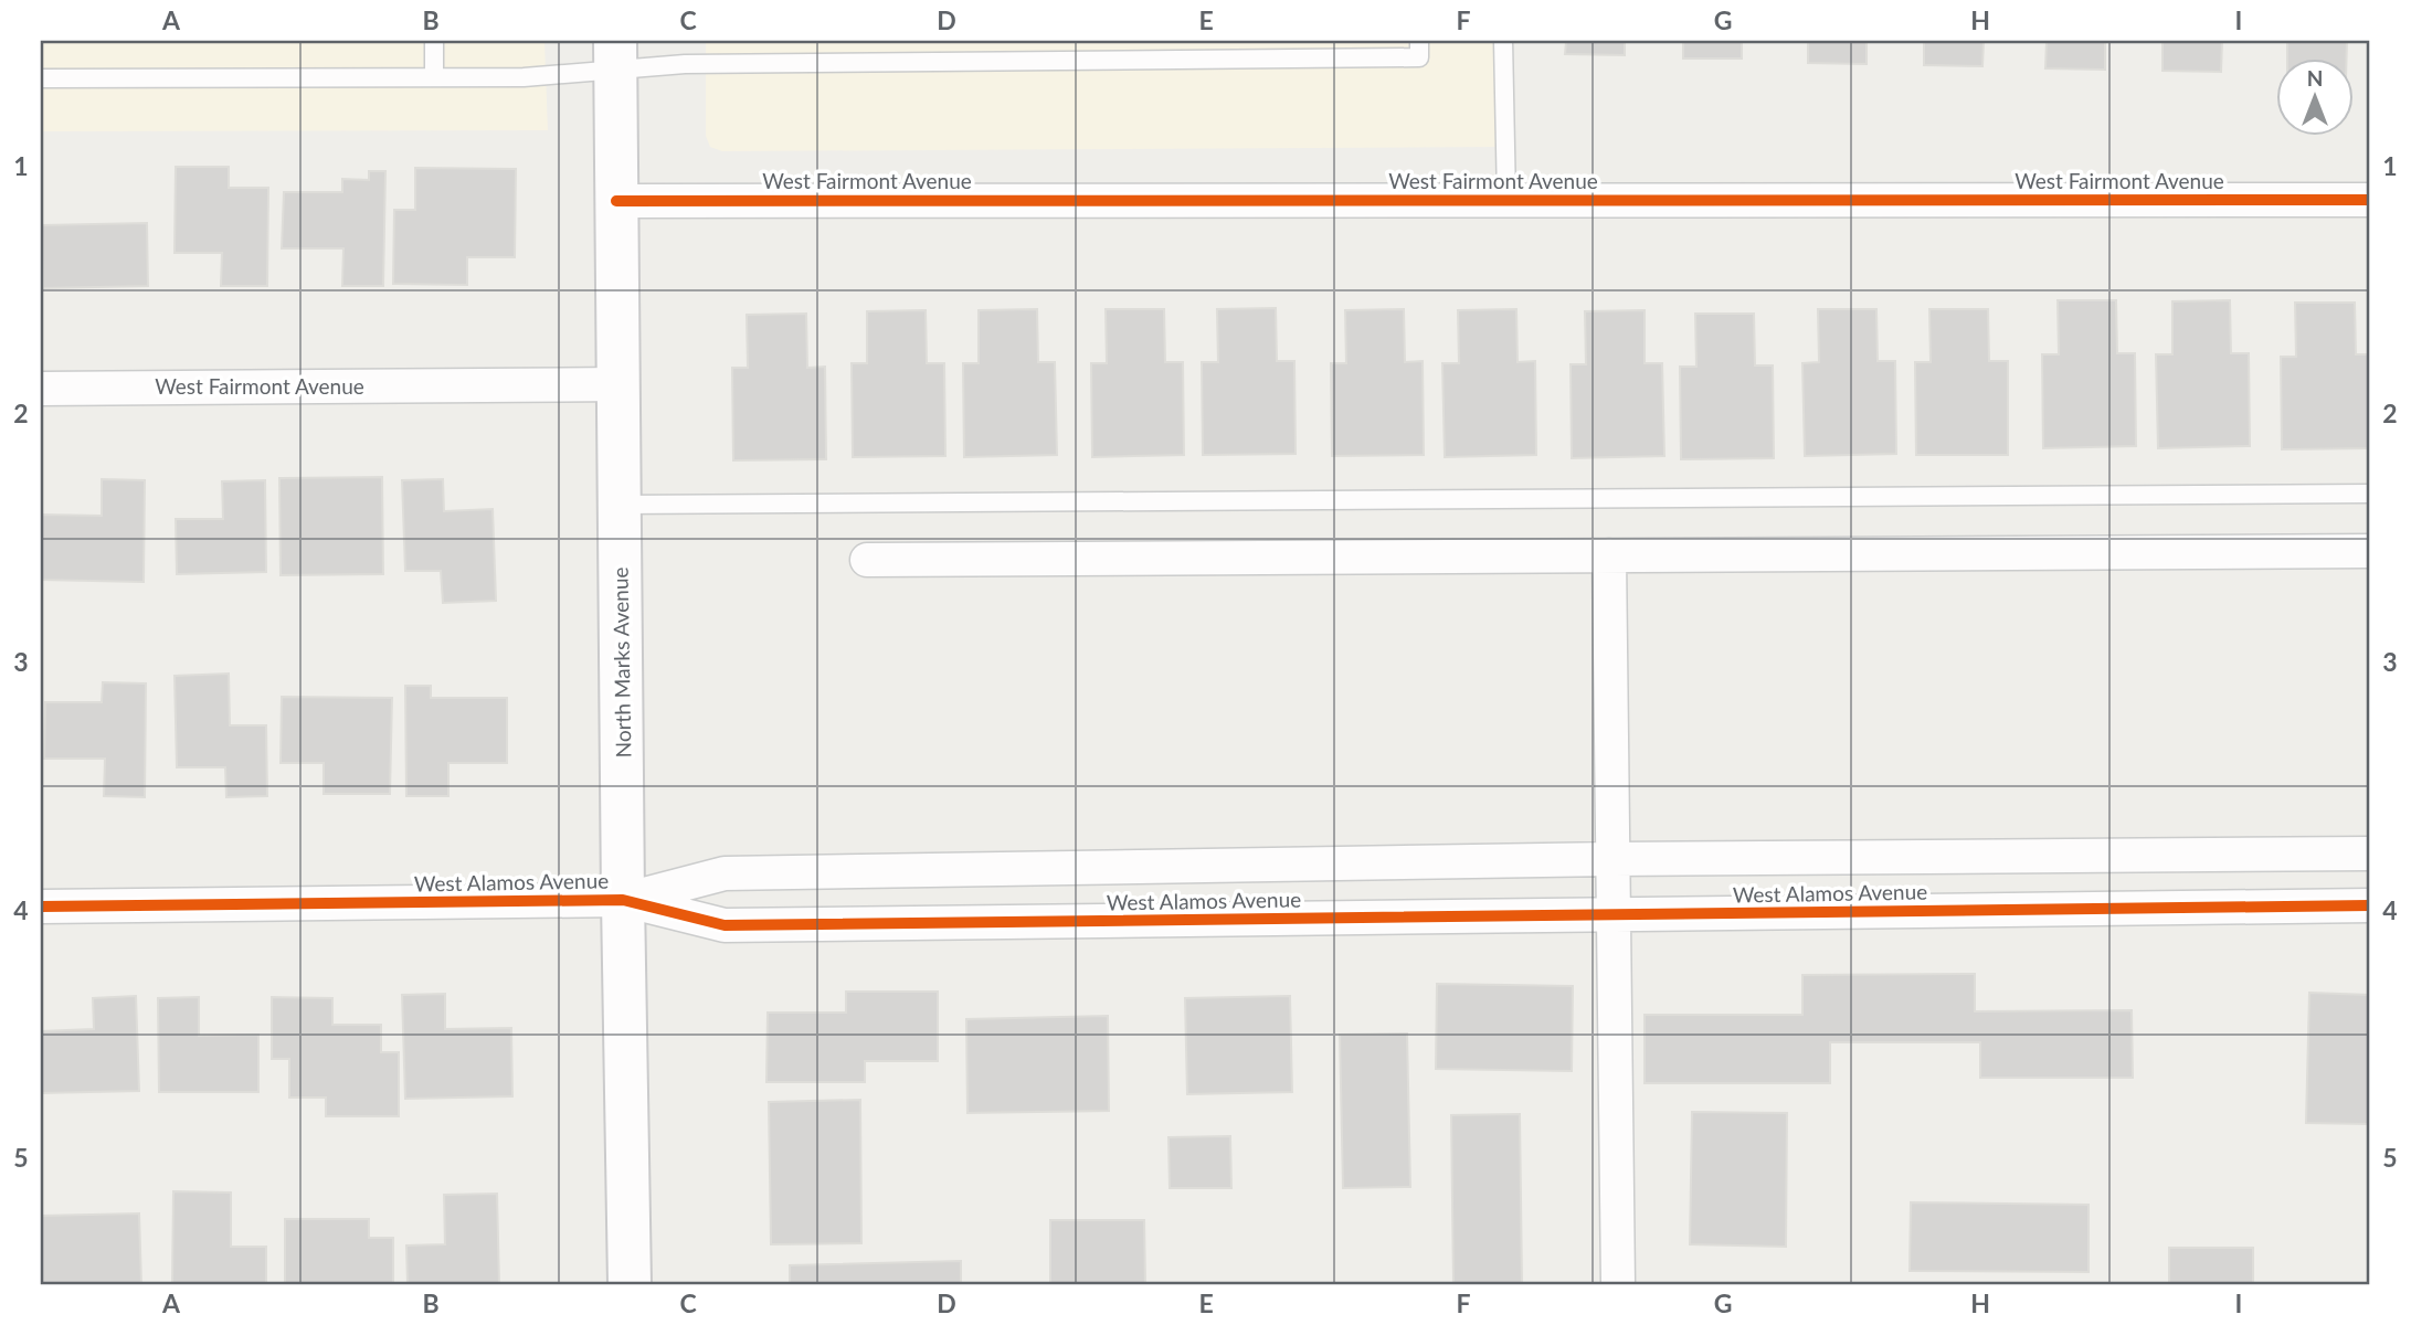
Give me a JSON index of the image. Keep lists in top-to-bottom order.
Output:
{
  "streets": {
    "main road": ["North Marks Avenue"],
    "street": ["West Fairmont Avenue", "West Alamos Avenue"]
  },
  "crossings": [
    ["West Fairmont Avenue", "North Marks Avenue"],
    ["North Marks Avenue", "West Alamos Avenue"]
  ],
  "north": "top",
  "grid": {
    "columns": [
      "A",
      "B",
      "C",
      "D",
      "E",
      "F",
      "G",
      "H",
      "I"
    ],
    "rows": [
      "1",
      "2",
      "3",
      "4",
      "5"
    ]
  }
}
